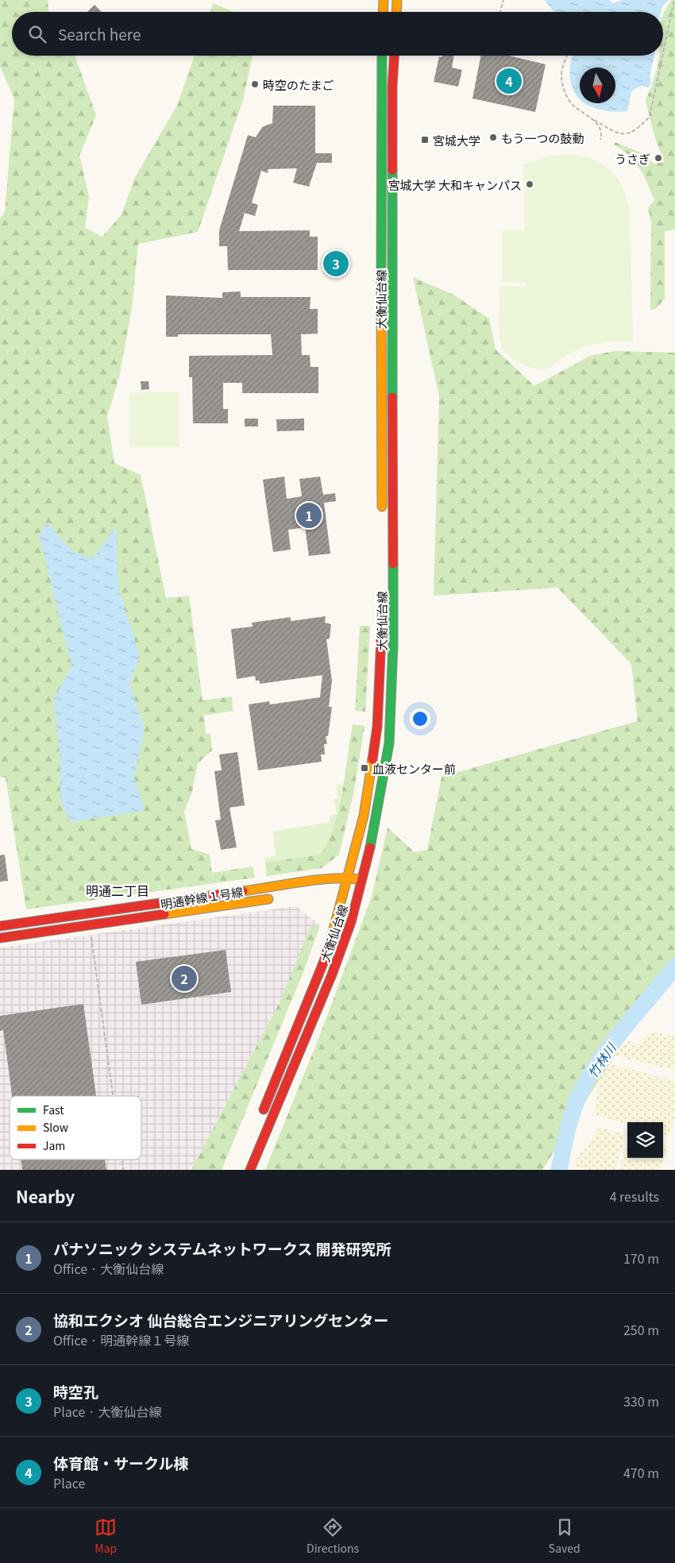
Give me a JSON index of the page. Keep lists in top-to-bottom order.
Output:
{
  "streets": {
    "main road": ["大衡仙台線", "明通幹線１号線"]
  },
  "districts": ["明通二丁目"],
  "water": ["竹林川"],
  "places": {
    "other": [
      "時空のたまご",
      "もう一つの鼓動",
      "うさぎ",
      "宮城大学 大和キャンパス"
    ],
    "transit": ["宮城大学", "血液センター前"]
  },
  "legend": ["Fast", "Slow", "Jam"],
  "north": "bottom",
  "page": {
    "search": "Search here",
    "pins": [
      "4",
      "3",
      "1",
      "2"
    ],
    "heading": ["Nearby", "4 results"],
    "list": [
      {
        "mark": "1",
        "name": "パナソニック システムネットワークス 開発研究所",
        "note": "Office · 大衡仙台線",
        "value": "170 m"
      },
      {
        "mark": "2",
        "name": "協和エクシオ 仙台総合エンジニアリングセンター",
        "note": "Office · 明通幹線１号線",
        "value": "250 m"
      },
      {
        "mark": "3",
        "name": "時空孔",
        "note": "Place · 大衡仙台線",
        "value": "330 m"
      },
      {
        "mark": "4",
        "name": "体育館・サークル棟",
        "note": "Place",
        "value": "470 m"
      }
    ],
    "nav": ["Map", "Directions", "Saved"]
  }
}
